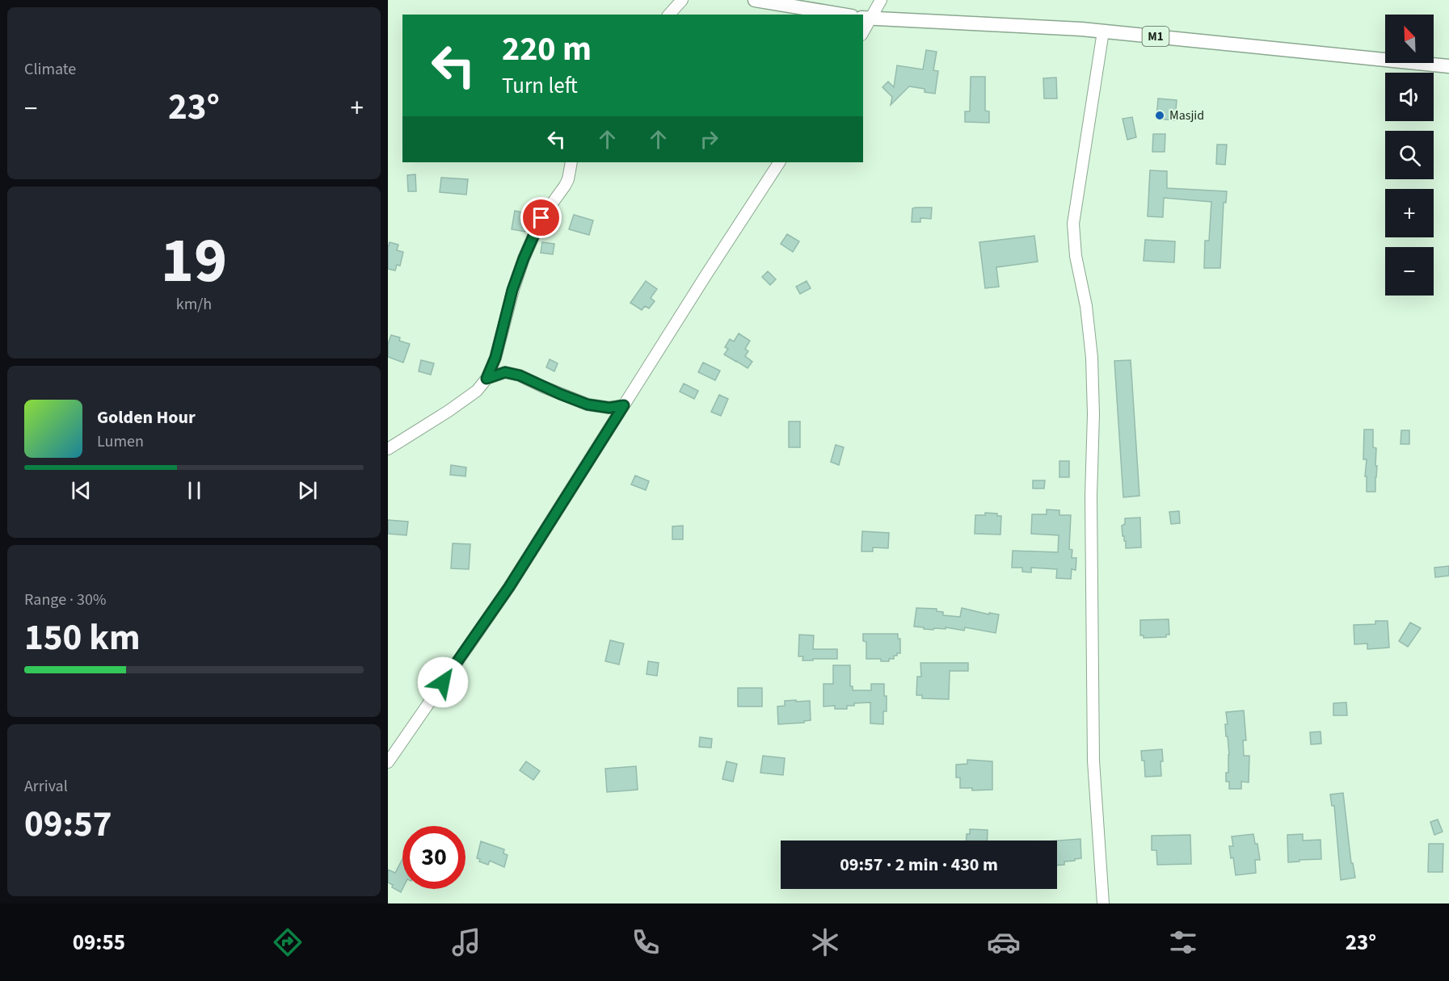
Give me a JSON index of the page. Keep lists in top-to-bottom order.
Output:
{
  "streets": {
    "main road": ["M1"]
  },
  "places": ["Masjid"],
  "north": "top left",
  "page": {
    "tile": [
      "Climate",
      ["19", "km/h"],
      ["Range · 30%", "150 km"],
      ["Arrival", "09:57"]
    ],
    "map_buttons": ["+", "−"],
    "turn": ["220 m", "Turn left"],
    "heat": ["−", "23°", "+"],
    "song": ["Golden Hour", "Lumen"],
    "limit": "30",
    "trip": "09:57 · 2 min · 430 m",
    "tabs": ["09:55", "23°"]
  }
}
